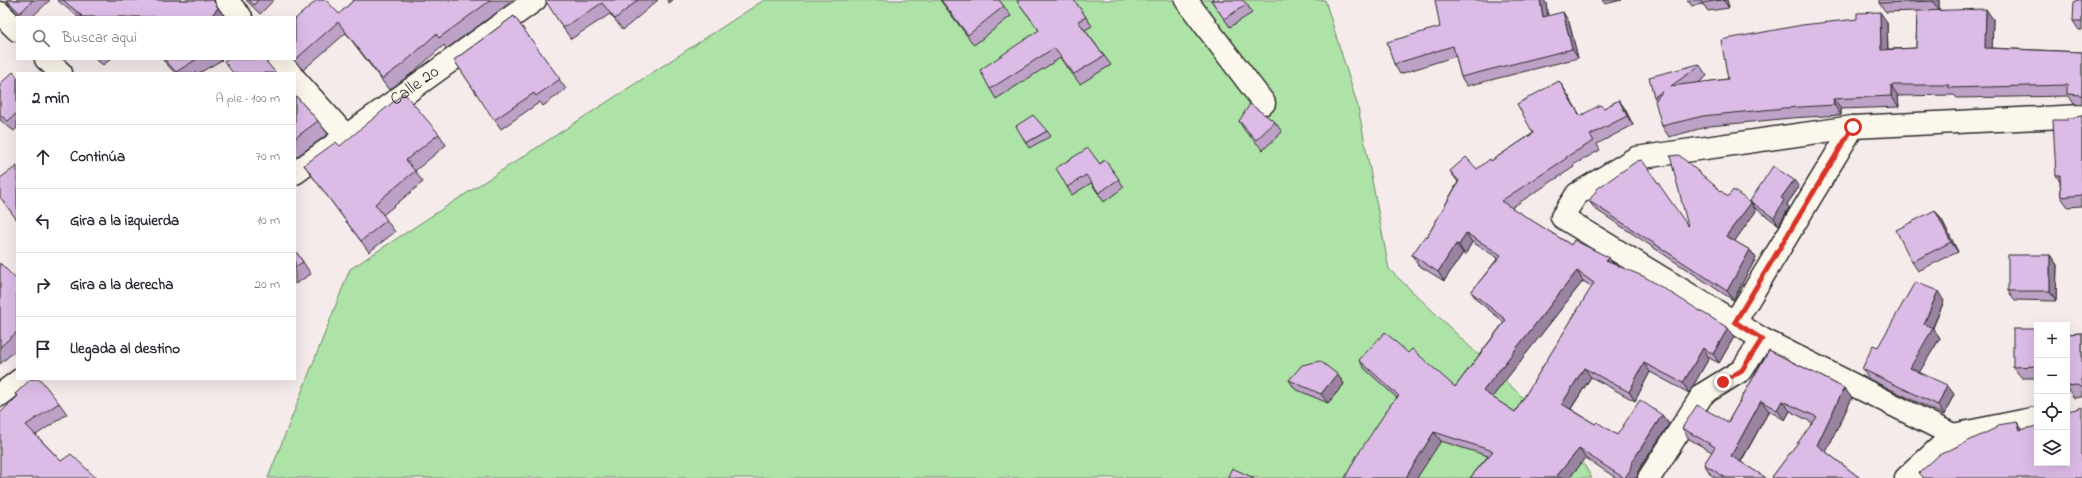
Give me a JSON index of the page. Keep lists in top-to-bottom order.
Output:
{
  "streets": {
    "street": ["Calle 20"]
  },
  "page": {
    "search": "Buscar aquí",
    "heading": ["2 min", "A pie · 100 m"],
    "list": [
      ["Continúa", "70 m"],
      ["Gira a la izquierda", "10 m"],
      ["Gira a la derecha", "20 m"],
      "Llegada al destino"
    ],
    "map_buttons": ["+", "−"]
  }
}
